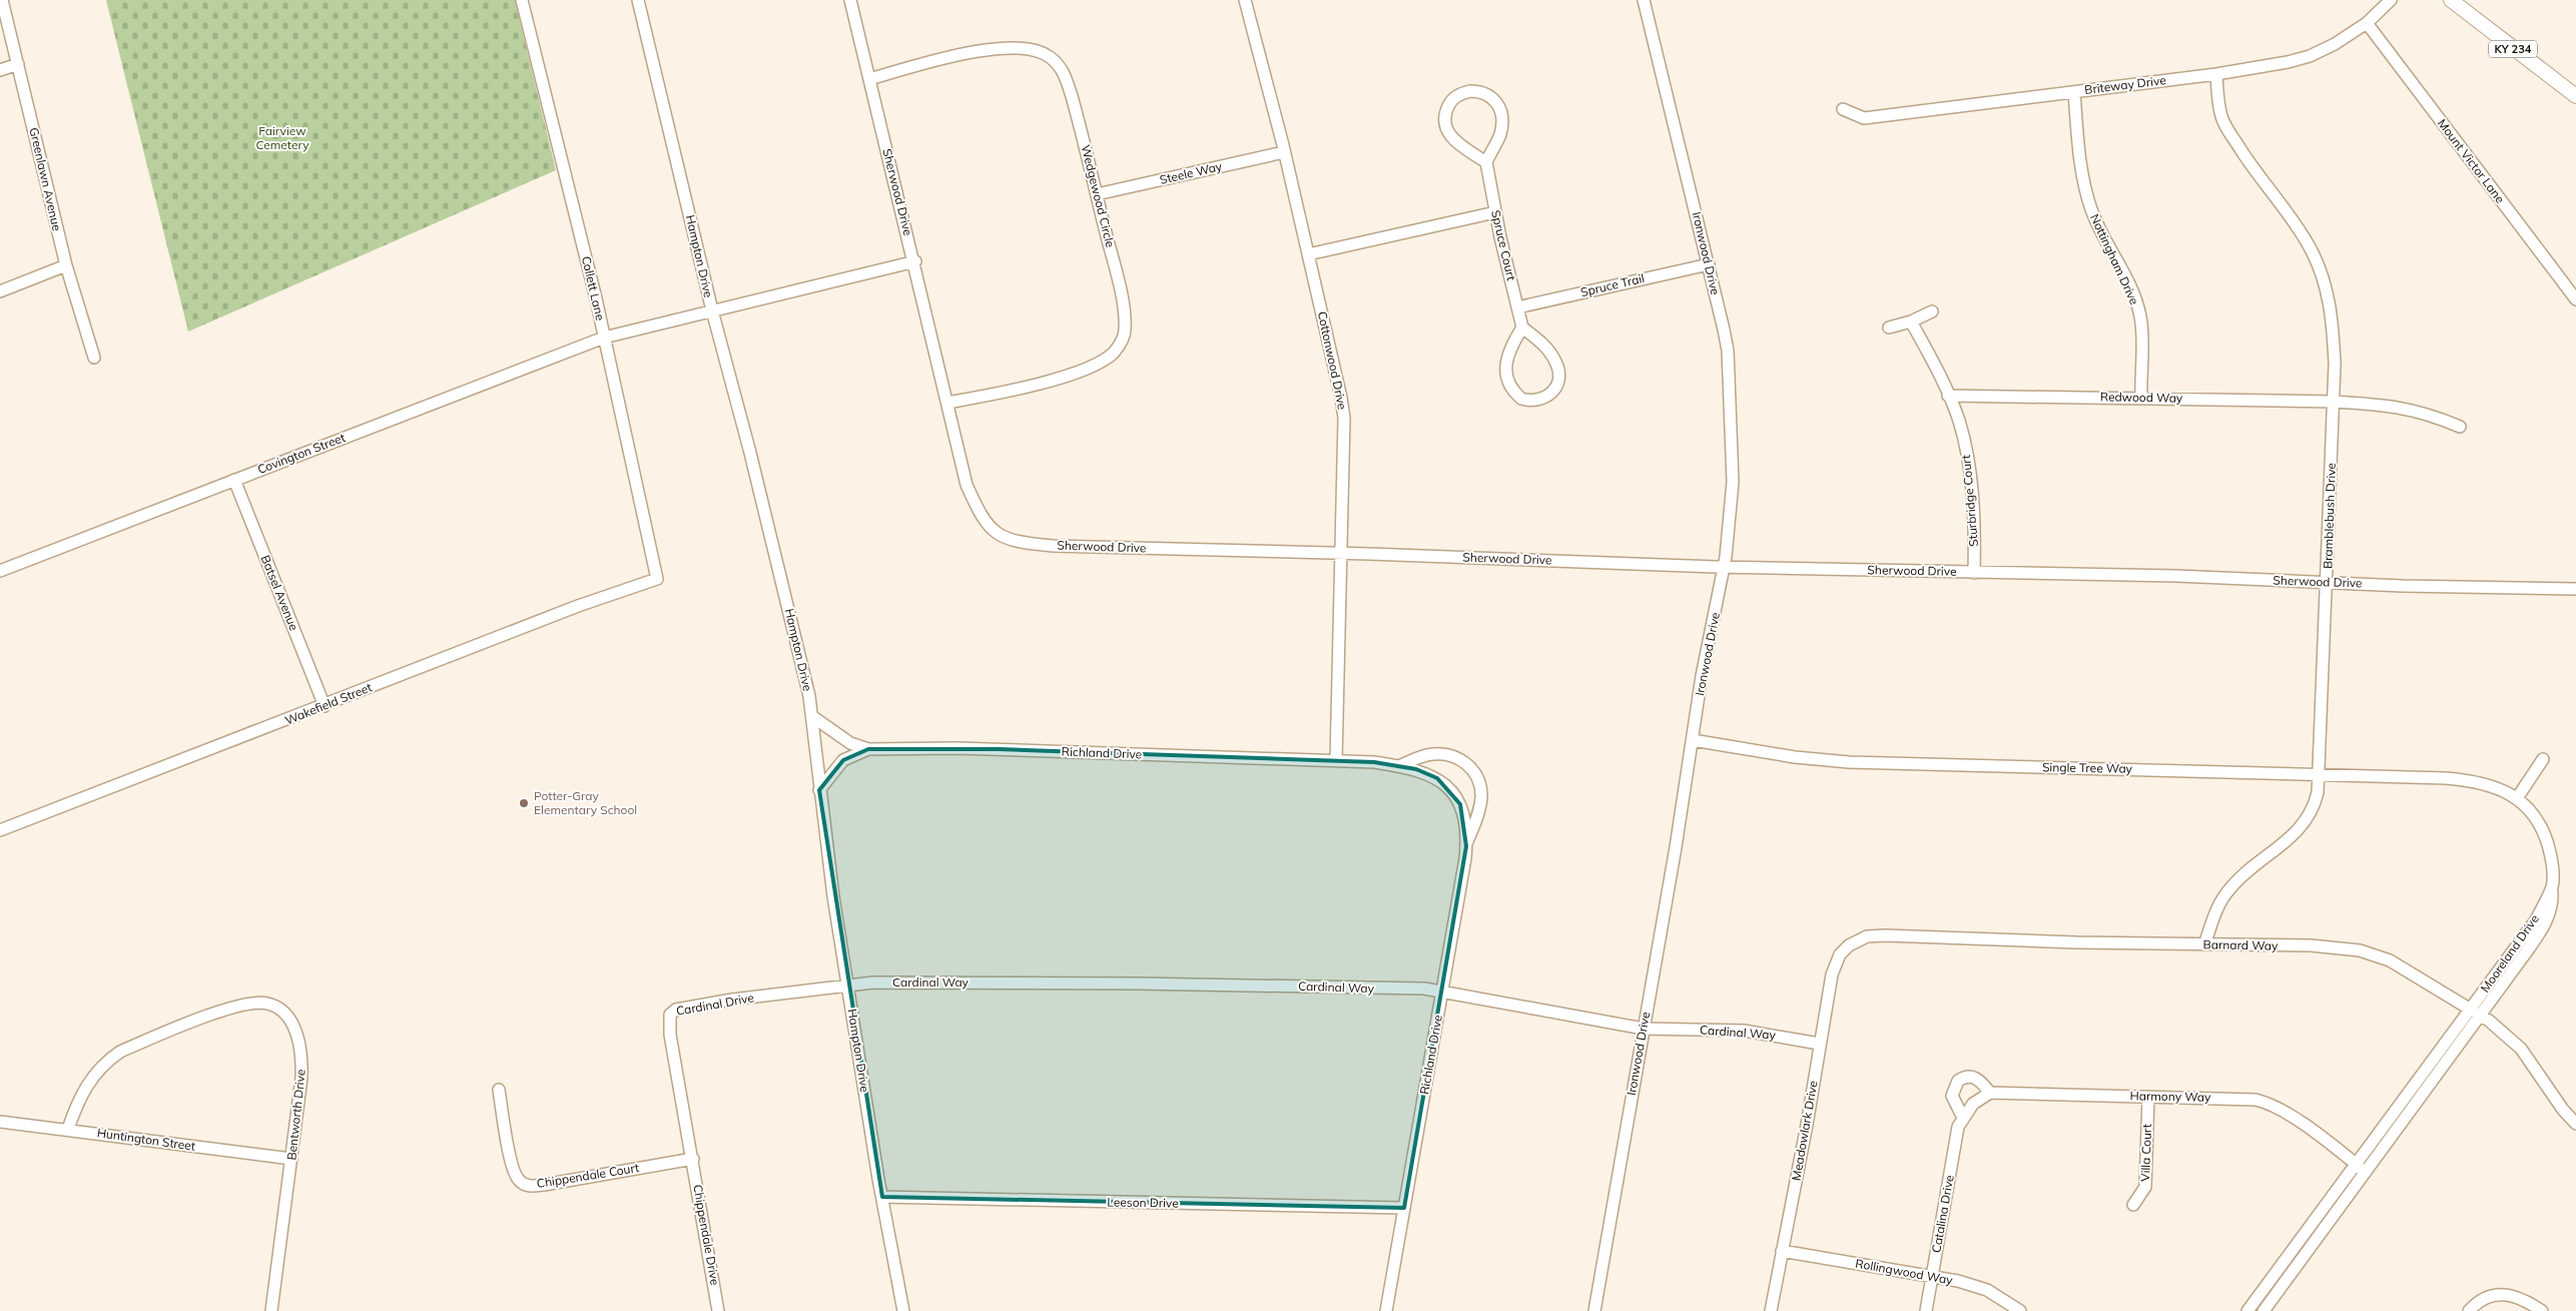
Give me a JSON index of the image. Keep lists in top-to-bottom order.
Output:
{
  "streets": {
    "main road": ["KY 234"],
    "street": [
      "Briteway Drive",
      "Mount Victor Lane",
      "Steele Way",
      "Greenlawn Avenue",
      "Sherwood Drive",
      "Wedgewood Circle",
      "Spruce Court",
      "Ironwood Drive",
      "Hampton Drive",
      "Nottingham Drive",
      "Spruce Trail",
      "Collett Lane",
      "Cottonwood Drive",
      "Redwood Way",
      "Covington Street",
      "Sturbridge Court",
      "Bramblebush Drive",
      "Batsel Avenue",
      "Wakefield Street",
      "Richland Drive",
      "Single Tree Way",
      "Barnard Way",
      "Mooreland Drive",
      "Cardinal Way",
      "Cardinal Drive",
      "Harmony Way",
      "Bentworth Drive",
      "Meadowlark Drive",
      "Huntington Street",
      "Villa Court",
      "Chippendale Court",
      "Leeson Drive",
      "Catalina Drive",
      "Chippendale Drive",
      "Rollingwood Way"
    ]
  },
  "crossings": [
    ["Briteway Drive", "Mount Victor Lane"],
    ["Briteway Drive", "Nottingham Drive"],
    ["Briteway Drive", "Bramblebush Drive"],
    ["Steele Way", "Wedgewood Circle"],
    ["Steele Way", "Cottonwood Drive"],
    ["Sherwood Drive", "Wedgewood Circle"],
    ["Sherwood Drive", "Ironwood Drive"],
    ["Sherwood Drive", "Cottonwood Drive"],
    ["Sherwood Drive", "Covington Street"],
    ["Sherwood Drive", "Sturbridge Court"],
    ["Sherwood Drive", "Bramblebush Drive"],
    ["Spruce Court", "Spruce Trail"],
    ["Ironwood Drive", "Spruce Trail"],
    ["Ironwood Drive", "Single Tree Way"],
    ["Ironwood Drive", "Cardinal Way"],
    ["Hampton Drive", "Covington Street"],
    ["Hampton Drive", "Richland Drive"],
    ["Hampton Drive", "Cardinal Way"],
    ["Hampton Drive", "Cardinal Drive"],
    ["Hampton Drive", "Leeson Drive"],
    ["Nottingham Drive", "Redwood Way"],
    ["Collett Lane", "Covington Street"],
    ["Collett Lane", "Wakefield Street"],
    ["Cottonwood Drive", "Richland Drive"],
    ["Redwood Way", "Sturbridge Court"],
    ["Redwood Way", "Bramblebush Drive"],
    ["Covington Street", "Batsel Avenue"],
    ["Bramblebush Drive", "Single Tree Way"],
    ["Bramblebush Drive", "Barnard Way"],
    ["Batsel Avenue", "Wakefield Street"],
    ["Richland Drive", "Cardinal Way"],
    ["Richland Drive", "Leeson Drive"],
    ["Single Tree Way", "Mooreland Drive"],
    ["Barnard Way", "Mooreland Drive"],
    ["Barnard Way", "Meadowlark Drive"],
    ["Mooreland Drive", "Harmony Way"],
    ["Cardinal Way", "Cardinal Drive"],
    ["Cardinal Way", "Meadowlark Drive"],
    ["Cardinal Drive", "Chippendale Court"],
    ["Cardinal Drive", "Chippendale Drive"],
    ["Harmony Way", "Villa Court"],
    ["Bentworth Drive", "Huntington Street"],
    ["Meadowlark Drive", "Rollingwood Way"],
    ["Chippendale Court", "Chippendale Drive"],
    ["Catalina Drive", "Rollingwood Way"]
  ],
  "parks": ["Fairview Cemetery"],
  "places": ["Potter-Gray Elementary School"]
}
